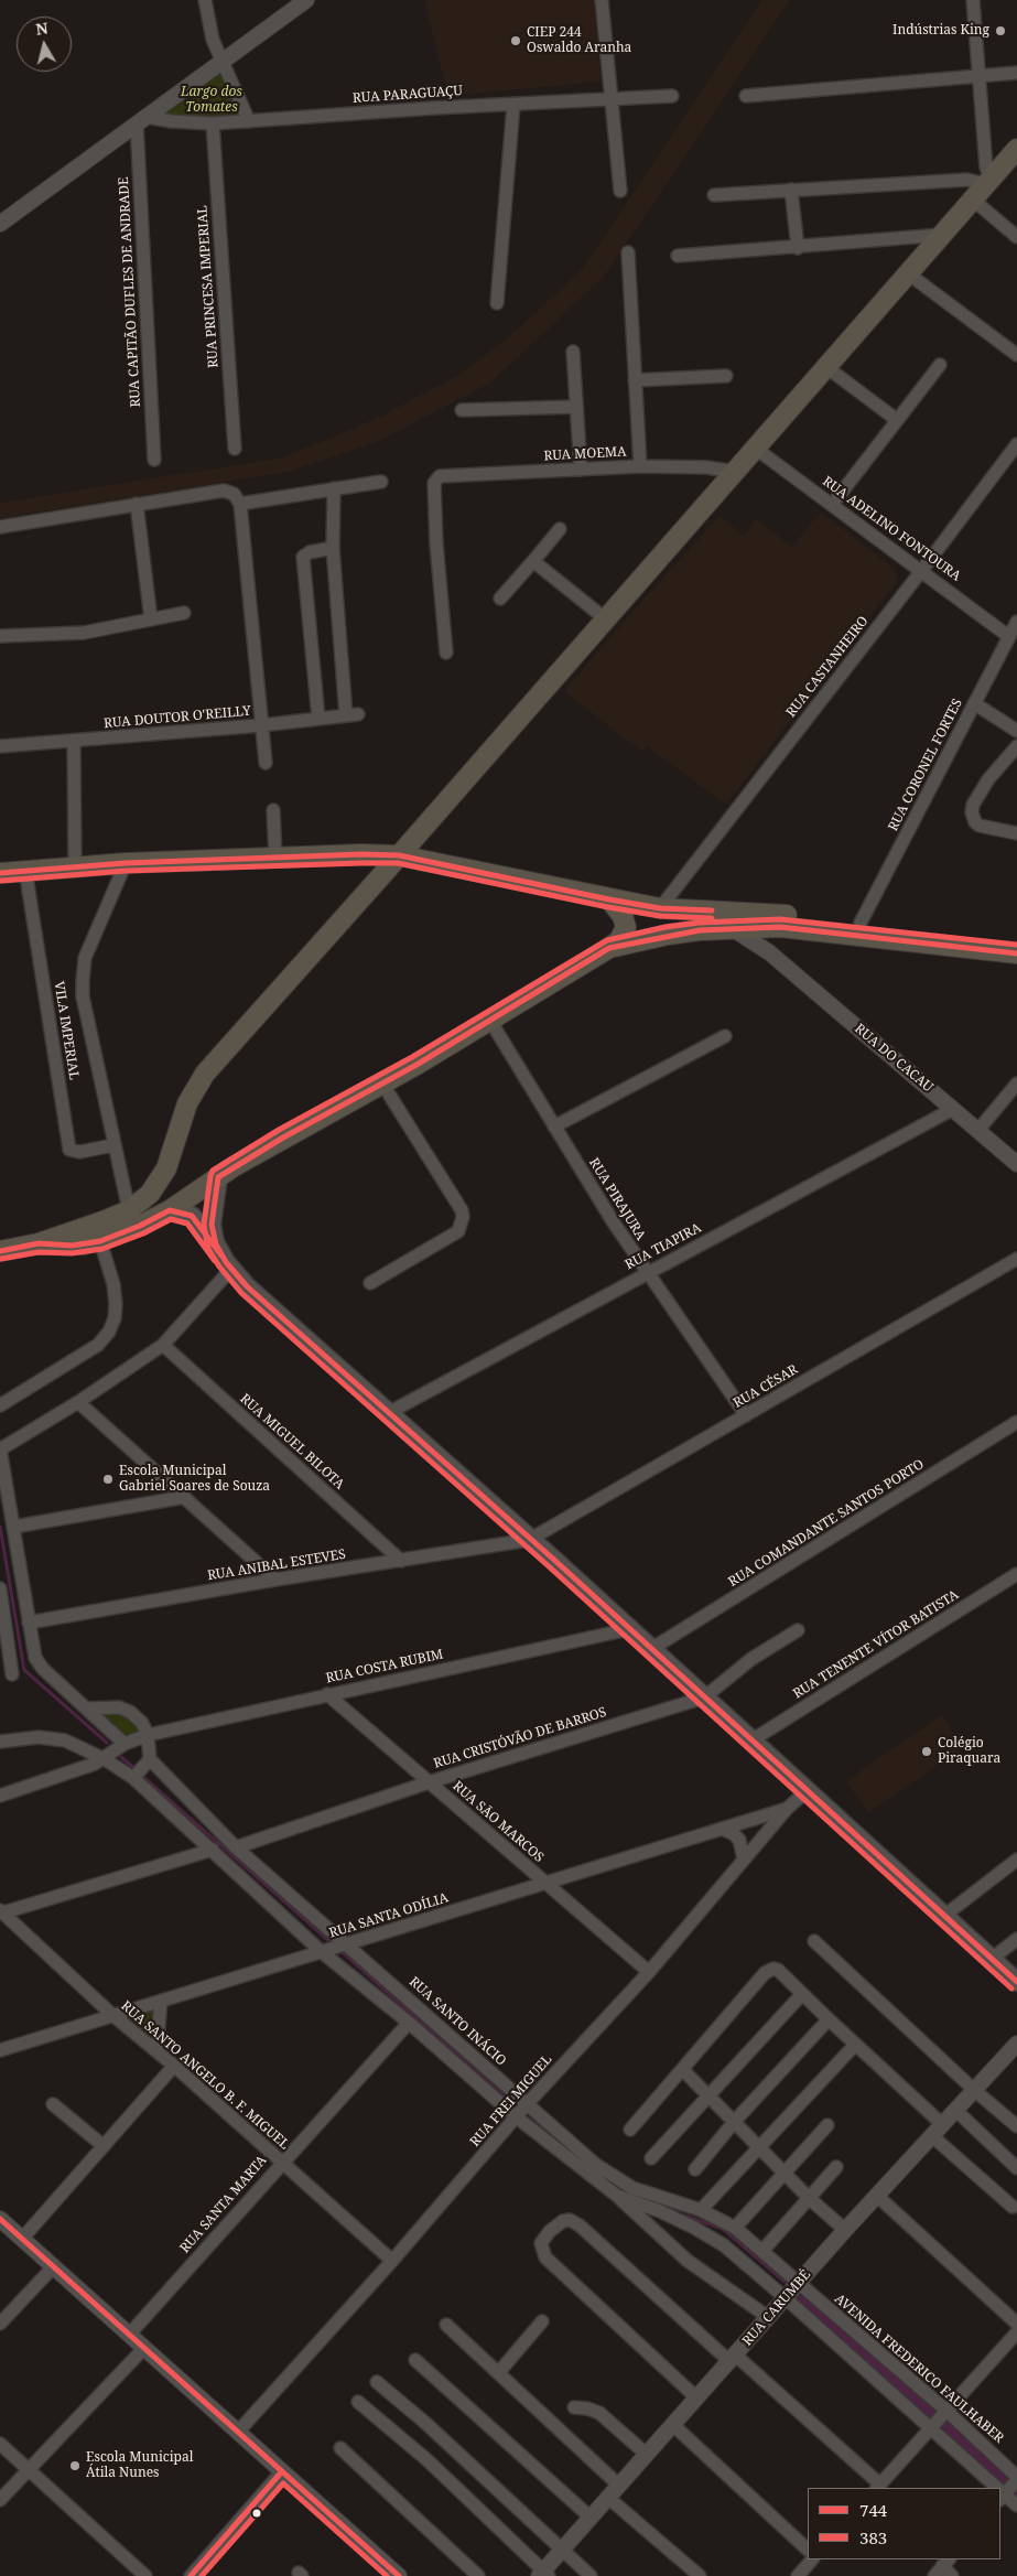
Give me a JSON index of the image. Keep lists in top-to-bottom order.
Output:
{
  "streets": {
    "street": [
      "RUA PARAGUAÇU",
      "RUA PRINCESA IMPERIAL",
      "RUA CAPITÃO DUFLES DE ANDRADE",
      "RUA MOEMA",
      "RUA ADELINO FONTOURA",
      "RUA CASTANHEIRO",
      "RUA DOUTOR O'REILLY",
      "RUA CORONEL FORTES",
      "VILA IMPERIAL",
      "RUA DO CACAU",
      "RUA PIRAJURA",
      "RUA TIAPIRA",
      "RUA CÉSAR",
      "RUA MIGUEL BILOTA",
      "RUA COMANDANTE SANTOS PORTO",
      "RUA ANIBAL ESTEVES",
      "RUA TENENTE VÍTOR BATISTA",
      "RUA COSTA RUBIM",
      "RUA CRISTÓVÃO DE BARROS",
      "RUA SĀO MARCOS",
      "RUA SANTA ODÍLIA",
      "RUA SANTO INÁCIO",
      "RUA SANTO ANGELO B. F. MIGUEL",
      "RUA FREI MIGUEL",
      "RUA SANTA MARTA",
      "RUA CARUMBÉ",
      "AVENIDA FREDERICO FAULHABER"
    ]
  },
  "crossings": [
    ["RUA PARAGUAÇU", "RUA PRINCESA IMPERIAL"],
    ["RUA PARAGUAÇU", "RUA CAPITÃO DUFLES DE ANDRADE"],
    ["RUA ADELINO FONTOURA", "RUA CASTANHEIRO"],
    ["RUA ADELINO FONTOURA", "RUA CORONEL FORTES"],
    ["RUA DO CACAU", "RUA TIAPIRA"],
    ["RUA PIRAJURA", "RUA TIAPIRA"],
    ["RUA PIRAJURA", "RUA CÉSAR"],
    ["RUA CÉSAR", "RUA ANIBAL ESTEVES"],
    ["RUA MIGUEL BILOTA", "RUA ANIBAL ESTEVES"],
    ["RUA COSTA RUBIM", "RUA SĀO MARCOS"],
    ["RUA COSTA RUBIM", "RUA SANTO INÁCIO"],
    ["RUA CRISTÓVÃO DE BARROS", "RUA SĀO MARCOS"],
    ["RUA CRISTÓVÃO DE BARROS", "RUA SANTO INÁCIO"],
    ["RUA SĀO MARCOS", "RUA SANTA ODÍLIA"],
    ["RUA SĀO MARCOS", "RUA FREI MIGUEL"],
    ["RUA SANTA ODÍLIA", "RUA SANTO INÁCIO"],
    ["RUA SANTA ODÍLIA", "RUA SANTO ANGELO B. F. MIGUEL"],
    ["RUA SANTA ODÍLIA", "RUA FREI MIGUEL"],
    ["RUA SANTO INÁCIO", "RUA FREI MIGUEL"],
    ["RUA SANTO INÁCIO", "RUA SANTA MARTA"],
    ["RUA SANTO INÁCIO", "RUA CARUMBÉ"],
    ["RUA SANTO INÁCIO", "AVENIDA FREDERICO FAULHABER"],
    ["RUA SANTO ANGELO B. F. MIGUEL", "RUA FREI MIGUEL"],
    ["RUA SANTO ANGELO B. F. MIGUEL", "RUA SANTA MARTA"],
    ["RUA CARUMBÉ", "AVENIDA FREDERICO FAULHABER"]
  ],
  "parks": ["Largo dos Tomates"],
  "places": [
    "Indústrias King",
    "CIEP 244 Oswaldo Aranha",
    "Escola Municipal Gabriel Soares de Souza",
    "Colégio Piraquara",
    "Escola Municipal Átila Nunes"
  ],
  "lines": ["transit line 744", "transit line 383"],
  "legend": ["744", "383"],
  "north": "top"
}
